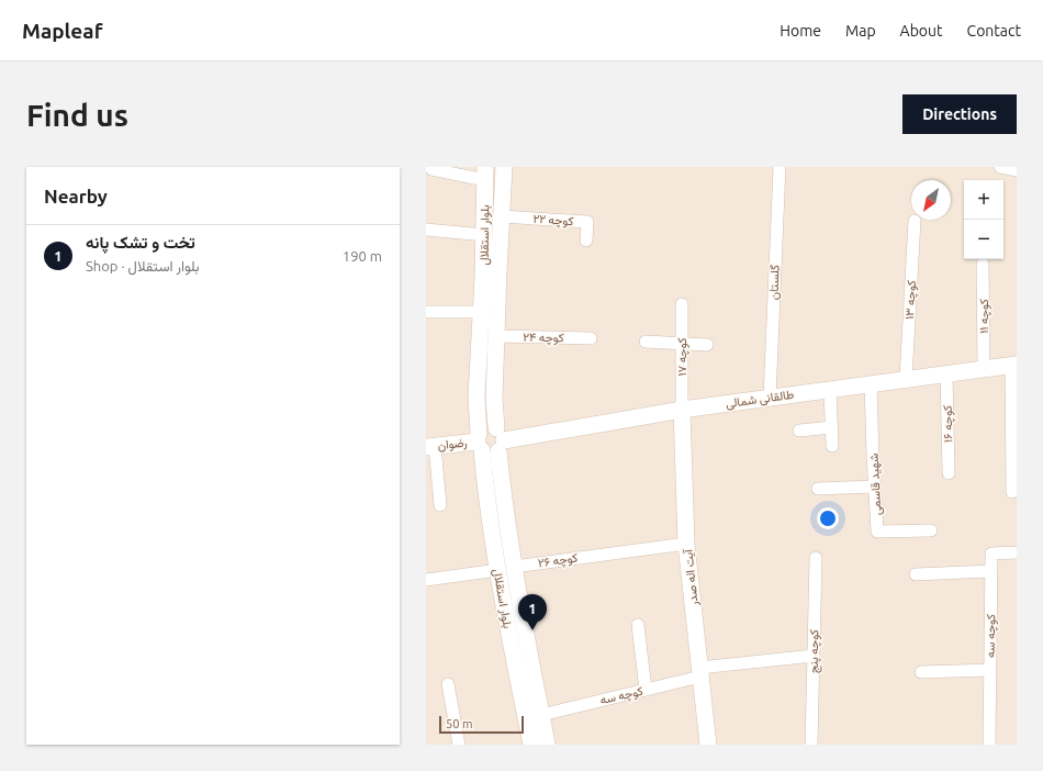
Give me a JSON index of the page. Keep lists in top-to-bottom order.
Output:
{
  "streets": {
    "main road": [
      "بلوار استقلال",
      "طالقانی شمالی",
      "رضوان",
      "آیت اله صدر"
    ],
    "street": [
      "کوچه ۲۲",
      "گلستان",
      "کوچه ۱۳",
      "کوچه ۱۱",
      "کوچه ۲۴",
      "کوچه ۱۷",
      "کوچه ۱۶",
      "شهید قاسمی",
      "کوچه ۲۶",
      "کوچه سه",
      "کوچه پنج"
    ]
  },
  "crossings": [
    ["کوچه ۲۲", "بلوار استقلال"],
    ["بلوار استقلال", "کوچه ۲۴"],
    ["بلوار استقلال", "طالقانی شمالی"],
    ["بلوار استقلال", "رضوان"],
    ["بلوار استقلال", "کوچه ۲۶"],
    ["بلوار استقلال", "کوچه سه"],
    ["گلستان", "طالقانی شمالی"],
    ["کوچه ۱۳", "طالقانی شمالی"],
    ["کوچه ۱۱", "طالقانی شمالی"],
    ["کوچه ۱۷", "طالقانی شمالی"],
    ["کوچه ۱۷", "آیت اله صدر"],
    ["طالقانی شمالی", "کوچه ۱۶"],
    ["طالقانی شمالی", "رضوان"],
    ["طالقانی شمالی", "شهید قاسمی"],
    ["طالقانی شمالی", "آیت اله صدر"],
    ["کوچه ۲۶", "آیت اله صدر"],
    ["آیت اله صدر", "کوچه سه"],
    ["کوچه سه", "کوچه پنج"]
  ],
  "scale_bar": "50 m",
  "north": "bottom left",
  "page": {
    "header": "Mapleaf",
    "nav": [
      "Home",
      "Map",
      "About",
      "Contact"
    ],
    "buttons": "Directions",
    "title": "Find us",
    "heading": "Nearby",
    "map_buttons": ["+", "−"],
    "list": [
      {
        "mark": "1",
        "name": "تخت و تشک پانه",
        "note": "Shop · بلوار استقلال",
        "value": "190 m"
      }
    ],
    "pins": "1",
    "scale": "50 m"
  }
}
